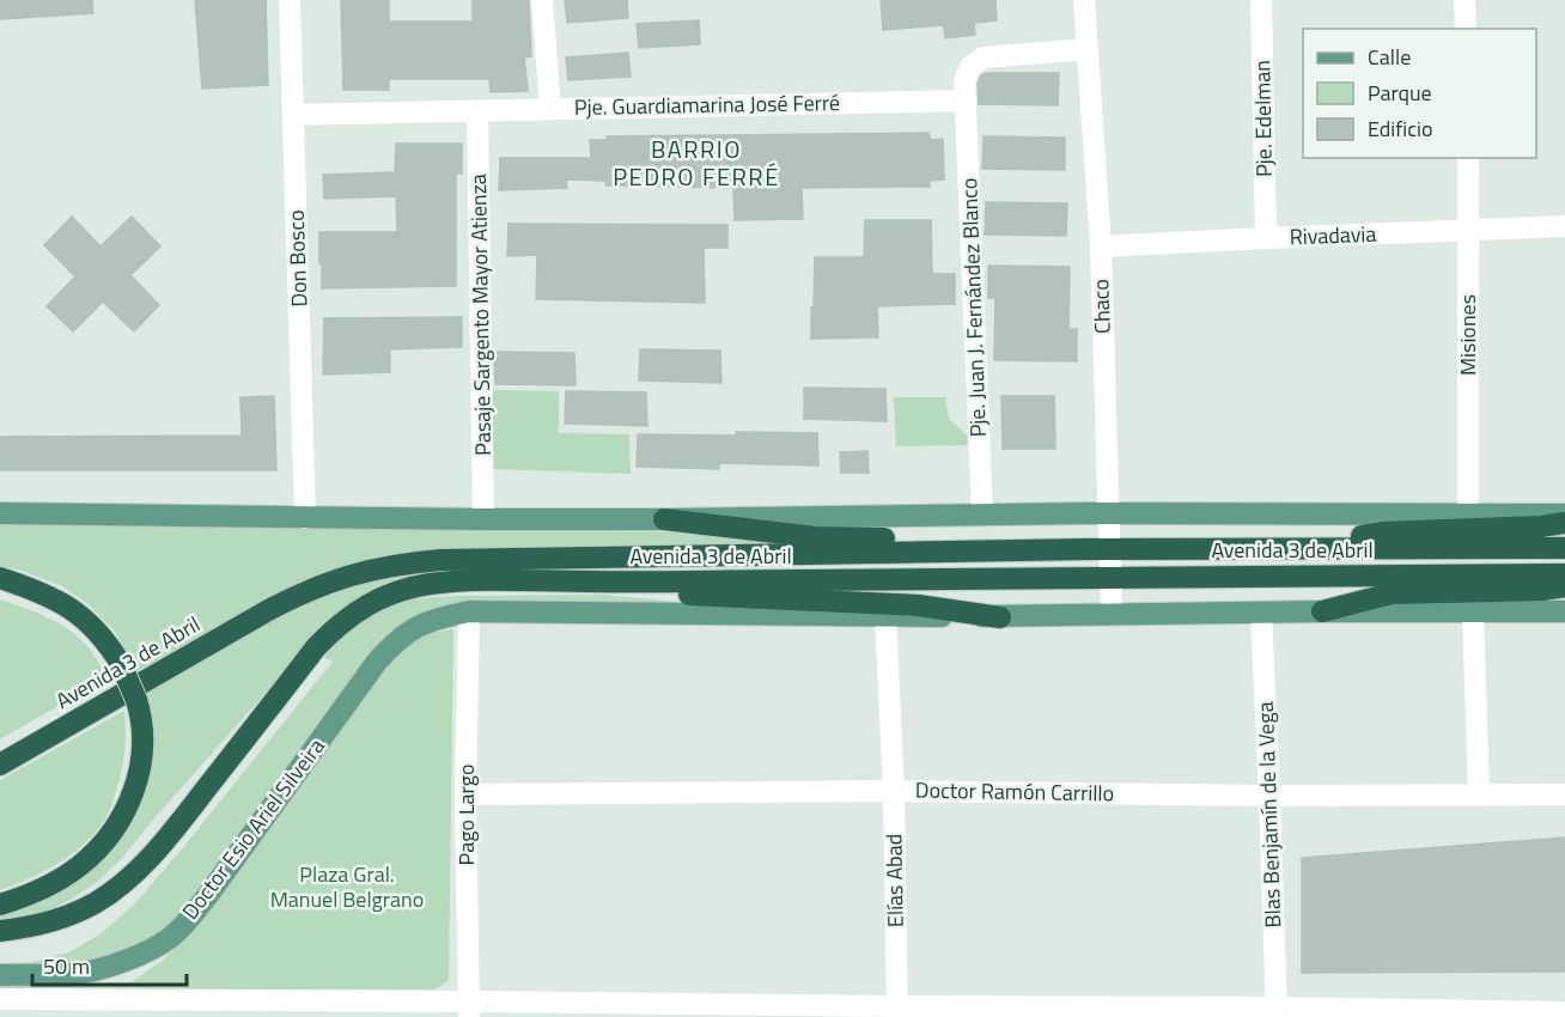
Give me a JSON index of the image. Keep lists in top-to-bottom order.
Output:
{
  "streets": {
    "highway": ["Avenida 3 de Abril"],
    "main road": ["Doctor Esio Ariel Silveira"],
    "street": [
      "Pje. Guardiamarina José Ferré",
      "Pje. Edelman",
      "Rivadavia",
      "Don Bosco",
      "Chaco",
      "Pje. Juan J. Fernández Blanco",
      "Pasaje Sargento Mayor Atienza",
      "Misiones",
      "Doctor Ramón Carrillo",
      "Pago Largo",
      "Blas Benjamín de la Vega",
      "Elías Abad"
    ]
  },
  "crossings": [
    ["Pje. Guardiamarina José Ferré", "Don Bosco"],
    ["Pje. Guardiamarina José Ferré", "Pje. Juan J. Fernández Blanco"],
    ["Pje. Guardiamarina José Ferré", "Pasaje Sargento Mayor Atienza"],
    ["Pje. Edelman", "Rivadavia"],
    ["Rivadavia", "Chaco"],
    ["Rivadavia", "Misiones"],
    ["Don Bosco", "Avenida 3 de Abril"],
    ["Chaco", "Avenida 3 de Abril"],
    ["Pje. Juan J. Fernández Blanco", "Avenida 3 de Abril"],
    ["Pasaje Sargento Mayor Atienza", "Avenida 3 de Abril"],
    ["Misiones", "Avenida 3 de Abril"],
    ["Doctor Ramón Carrillo", "Pago Largo"],
    ["Doctor Ramón Carrillo", "Blas Benjamín de la Vega"],
    ["Doctor Ramón Carrillo", "Elías Abad"],
    ["Pago Largo", "Doctor Esio Ariel Silveira"]
  ],
  "districts": ["BARRIO PEDRO FERRÉ"],
  "parks": ["Plaza Gral. Manuel Belgrano"],
  "legend": ["Calle", "Parque", "Edificio"],
  "scale_bar": "50 m"
}
